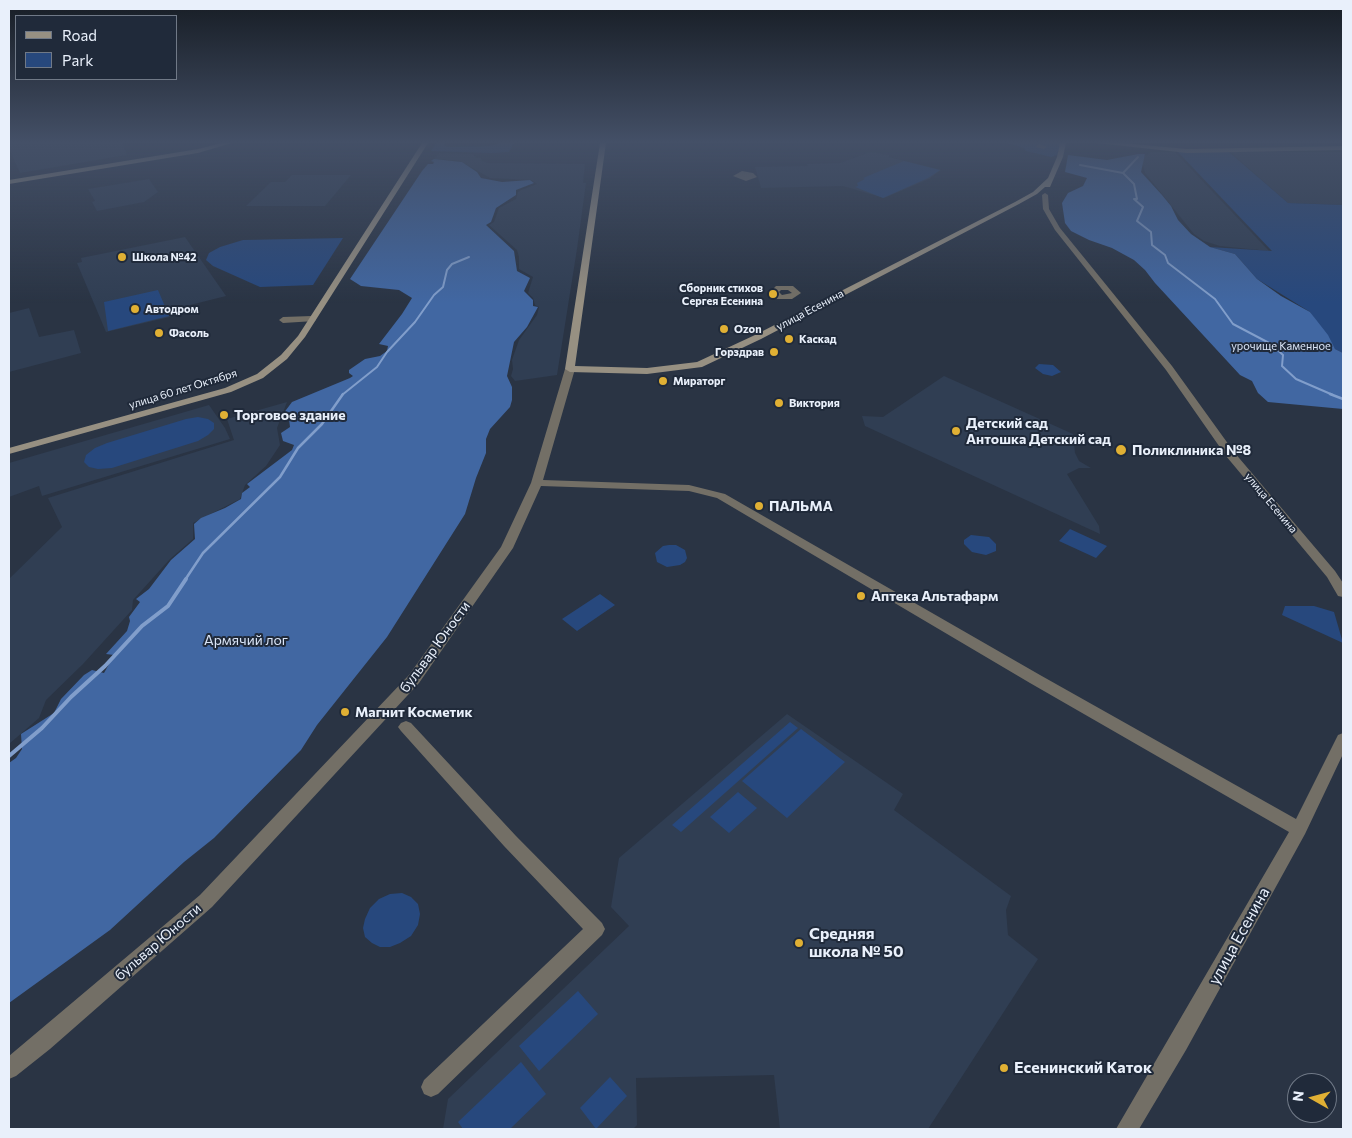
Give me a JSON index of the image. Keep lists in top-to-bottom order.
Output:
{
  "streets": {
    "street": ["улица Есенина", "улица 60 лет Октября", "бульвар Юности"]
  },
  "crossings": [
    ["улица Есенина", "бульвар Юности"]
  ],
  "parks": ["урочище Каменное", "Армячий лог"],
  "places": [
    "Школа №42",
    "Сборник стихов Сергея Есенина",
    "Автодром",
    "Ozon",
    "Фасоль",
    "Каскад",
    "Горздрав",
    "Мираторг",
    "Виктория",
    "Торговое здание",
    "Детский сад Антошка Детский сад",
    "Поликлиника №8",
    "ПАЛЬМА",
    "Аптека Альтафарм",
    "Магнит Косметик",
    "Средняя школа № 50",
    "Есенинский Каток"
  ],
  "legend": ["Road", "Park"],
  "north": "left"
}
